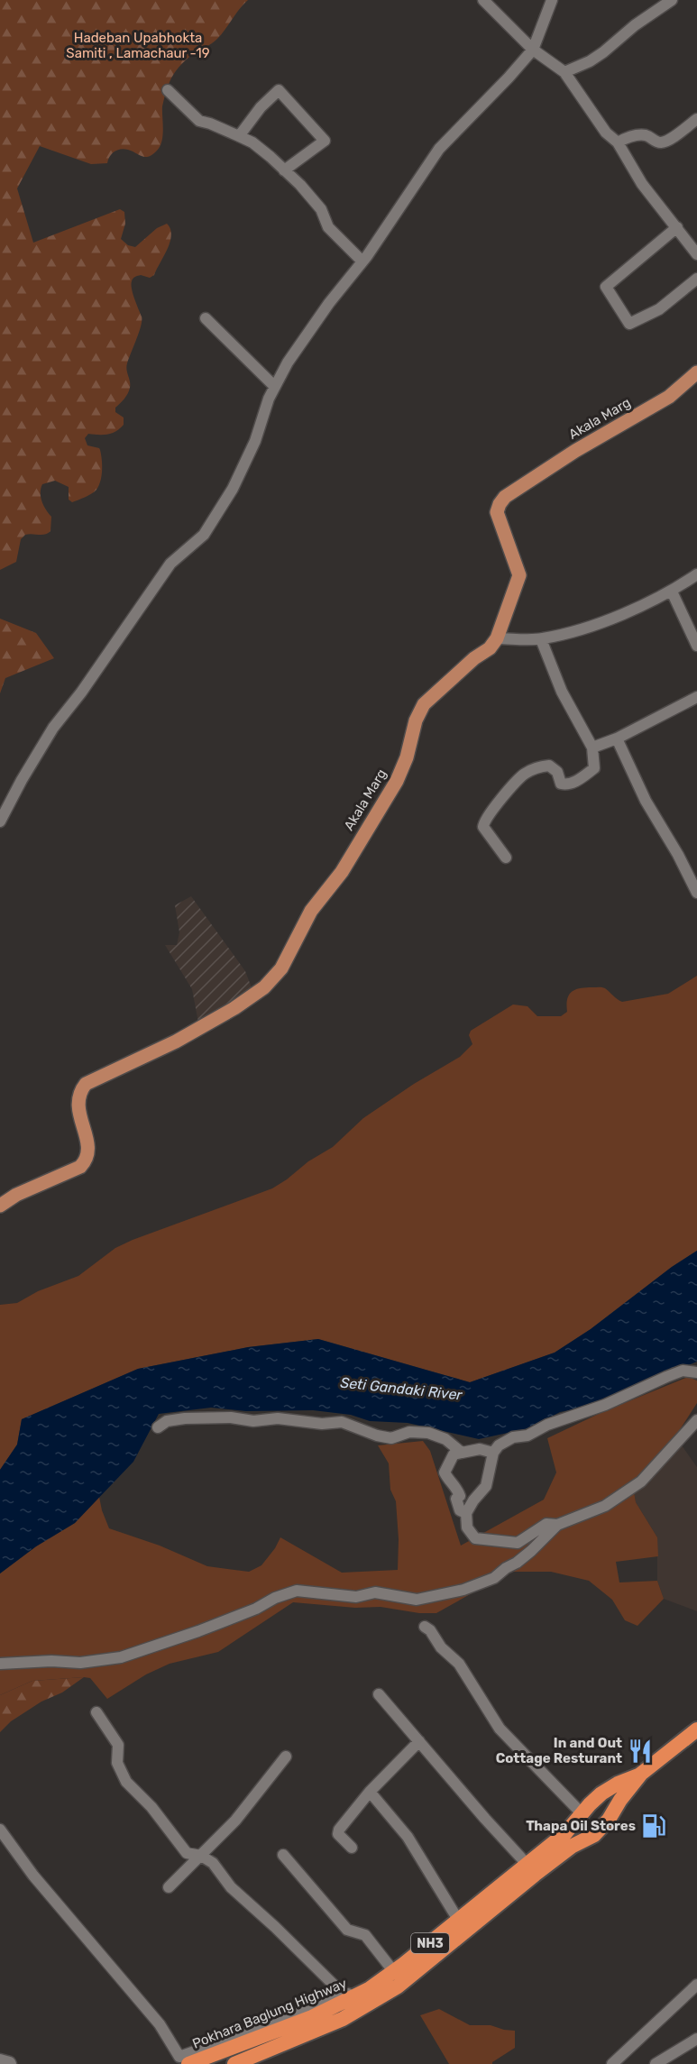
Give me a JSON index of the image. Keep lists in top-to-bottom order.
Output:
{
  "streets": {
    "highway": ["NH3", "Pokhara Baglung Highway"],
    "main road": ["Akala Marg"]
  },
  "water": ["Seti Gandaki River"],
  "parks": ["Hadeban Upabhokta Samiti , Lamachaur -19"],
  "places": {
    "restaurant": ["In and Out Cottage Resturant"],
    "fuel station": ["Thapa Oil Stores"]
  }
}
